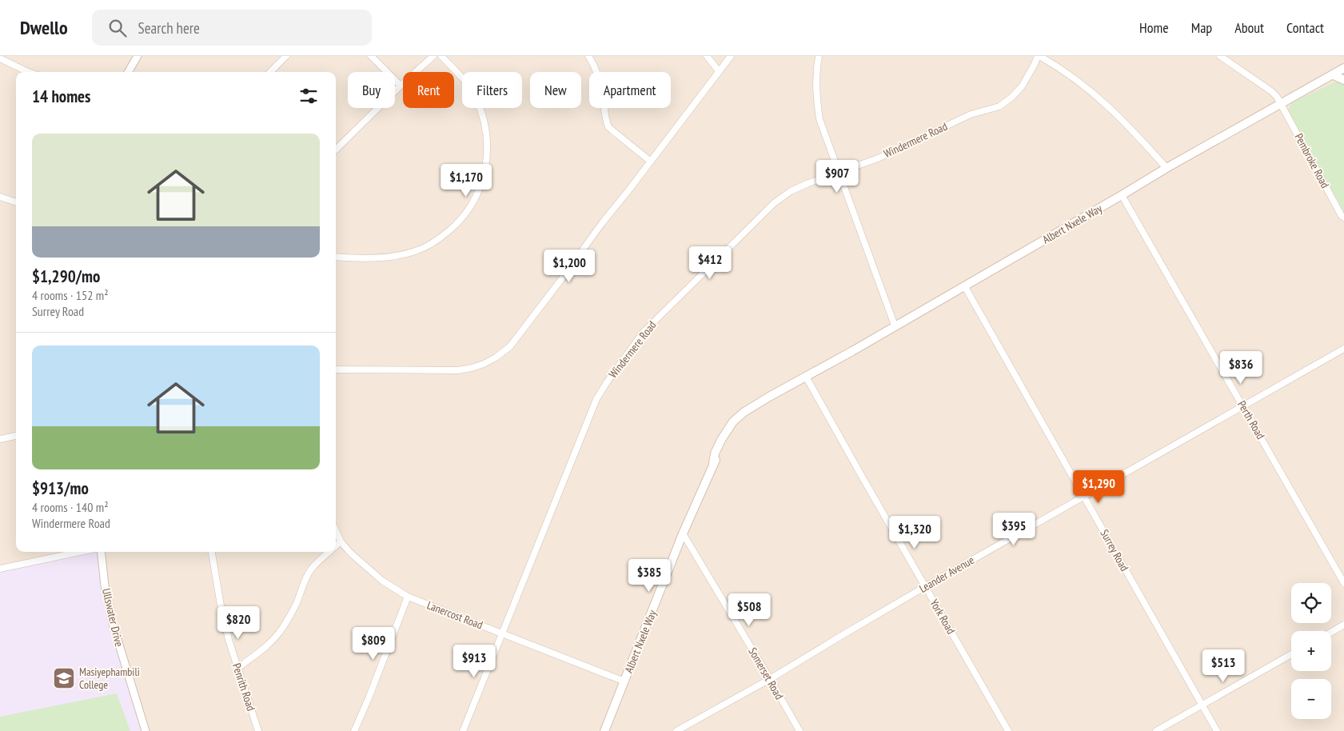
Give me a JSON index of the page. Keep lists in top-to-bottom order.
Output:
{
  "streets": {
    "main road": ["Albert Nxele Way"],
    "street": [
      "Windermere Road",
      "Pembroke Road",
      "Perth Road",
      "Surrey Road",
      "Leander Avenue",
      "Lanercost Road",
      "York Road",
      "Ullswater Drive",
      "Somerset Road",
      "Penrith Road"
    ]
  },
  "crossings": [
    ["Windermere Road", "Lanercost Road"],
    ["Pembroke Road", "Albert Nxele Way"],
    ["Albert Nxele Way", "Perth Road"],
    ["Albert Nxele Way", "Surrey Road"],
    ["Albert Nxele Way", "Lanercost Road"],
    ["Albert Nxele Way", "York Road"],
    ["Albert Nxele Way", "Somerset Road"],
    ["Perth Road", "Leander Avenue"],
    ["Surrey Road", "Leander Avenue"],
    ["Leander Avenue", "York Road"],
    ["Leander Avenue", "Somerset Road"]
  ],
  "places": {
    "school or university": ["Masiyephambili College"]
  },
  "page": {
    "header": "Dwello",
    "search": "Search here",
    "nav": [
      "Home",
      "Map",
      "About",
      "Contact"
    ],
    "chip": [
      "Buy",
      "Rent",
      "Filters",
      "New",
      "Apartment"
    ],
    "heading": "14 homes",
    "list": [
      {
        "name": "$1,290/mo",
        "note": "4 rooms · 152 m² · Surrey Road"
      },
      {
        "name": "$913/mo",
        "note": "4 rooms · 140 m² · Windermere Road"
      }
    ],
    "price": [
      "$907",
      "$1,170",
      "$412",
      "$1,200",
      "$836",
      "$1,290",
      "$395",
      "$1,320",
      "$385",
      "$508",
      "$820",
      "$809",
      "$913",
      "$513"
    ],
    "map_buttons": ["+", "−"]
  }
}
